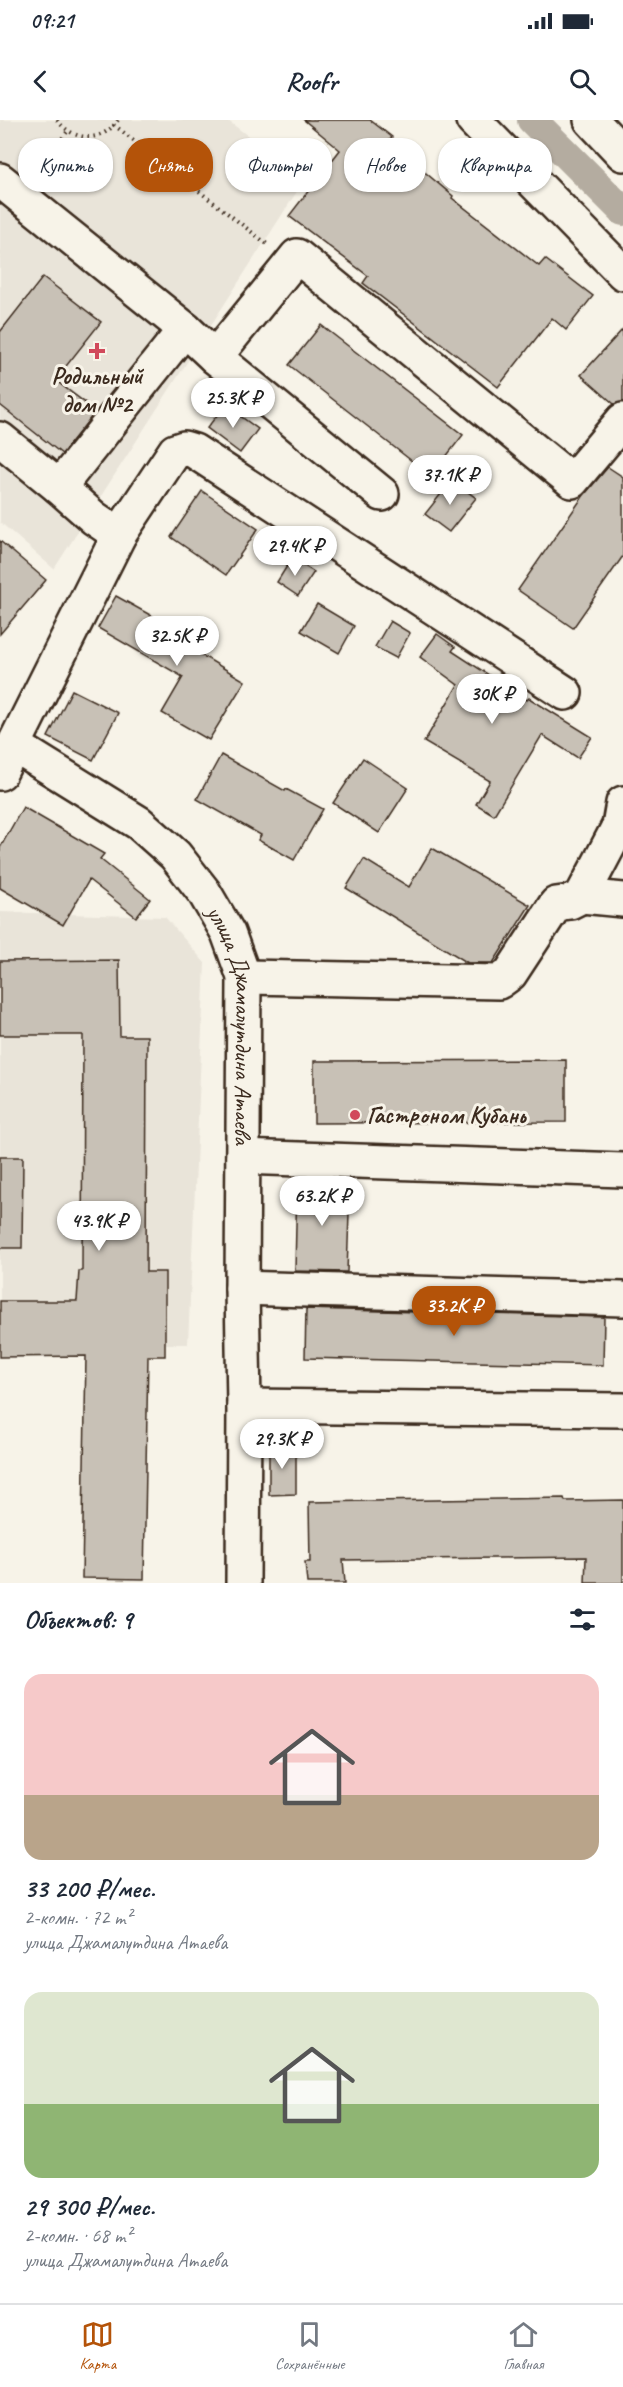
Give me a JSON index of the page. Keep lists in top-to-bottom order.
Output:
{
  "streets": {
    "street": ["улица Джамалутдина Атаева"]
  },
  "places": {
    "health": ["Родильный дом №2"],
    "other": ["Гастроном Кубань"]
  },
  "page": {
    "status": "09:21",
    "header": "Roofr",
    "chip": [
      "Купить",
      "Снять",
      "Фильтры",
      "Новое",
      "Квартира"
    ],
    "price": [
      "25.3K ₽",
      "37.1K ₽",
      "29.4K ₽",
      "32.5K ₽",
      "30K ₽",
      "63.2K ₽",
      "43.9K ₽",
      "33.2K ₽",
      "29.3K ₽"
    ],
    "heading": "Объектов: 9",
    "list": [
      {
        "name": "33 200 ₽/мес.",
        "note": "2-комн. · 72 m² · улица Джамалутдина Атаева"
      },
      {
        "name": "29 300 ₽/мес.",
        "note": "2-комн. · 68 m² · улица Джамалутдина Атаева"
      }
    ],
    "tabs": ["Карта", "Сохранённые", "Главная"]
  }
}
